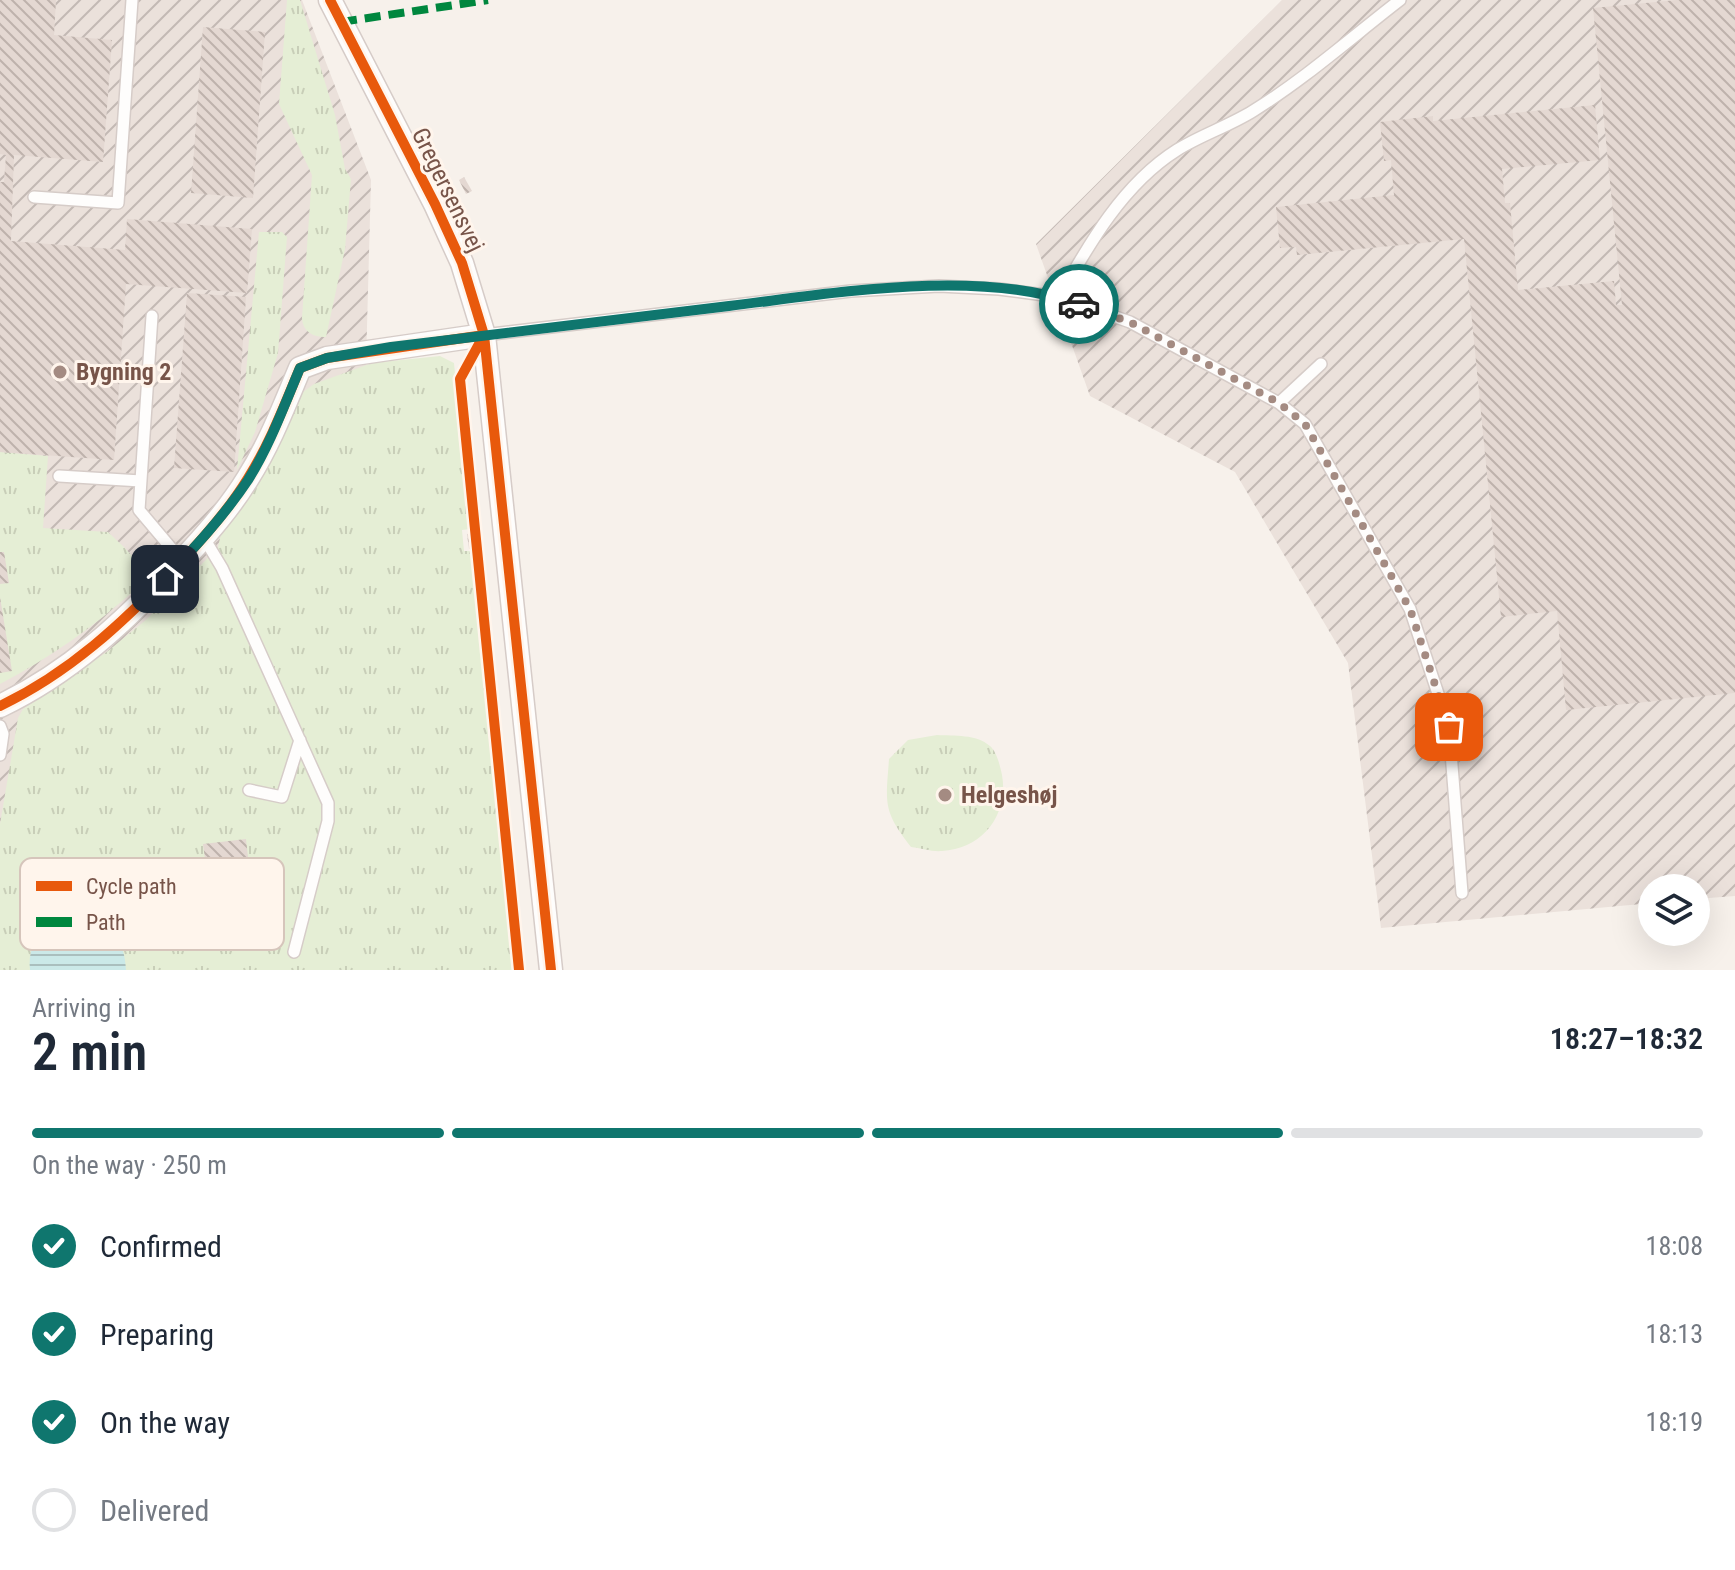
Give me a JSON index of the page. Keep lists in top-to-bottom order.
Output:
{
  "streets": {
    "street": ["Gregersensvej"]
  },
  "places": ["Bygning 2", "Helgeshøj"],
  "legend": ["Cycle path", "Path"],
  "page": {
    "heading": ["2 min", "Arriving in", "18:27–18:32"],
    "bar": "On the way · 250 m",
    "list": [
      ["Confirmed", "18:08"],
      ["Preparing", "18:13"],
      ["On the way", "18:19"],
      "Delivered"
    ]
  }
}
